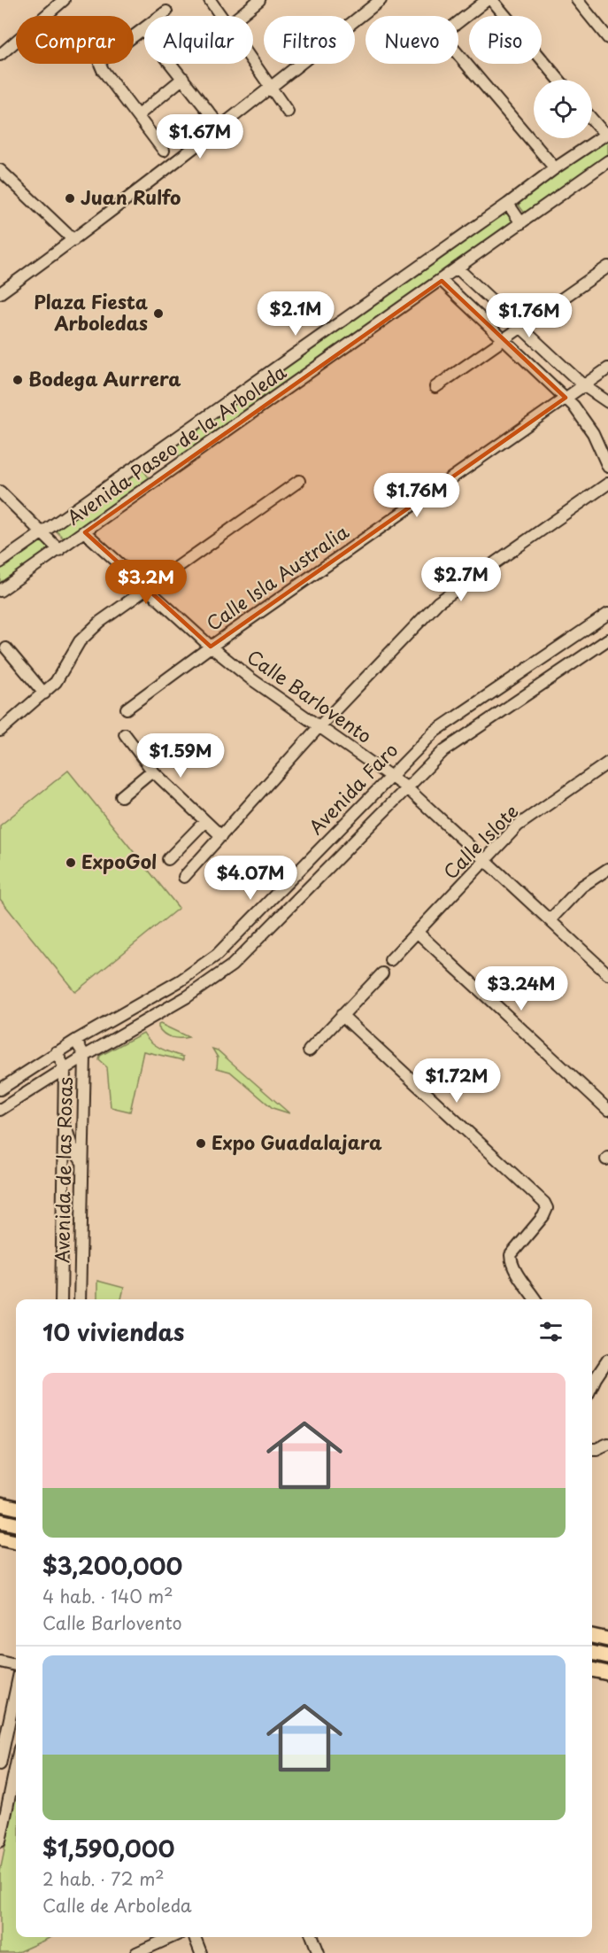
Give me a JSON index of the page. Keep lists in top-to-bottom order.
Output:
{
  "streets": {
    "street": [
      "Avenida Paseo de la Arboleda",
      "Calle Isla Australia",
      "Calle Barlovento",
      "Avenida Faro",
      "Calle Islote",
      "Avenida de las Rosas"
    ]
  },
  "crossings": [
    ["Avenida Paseo de la Arboleda", "Calle Barlovento"],
    ["Calle Isla Australia", "Calle Barlovento"],
    ["Calle Barlovento", "Avenida Faro"],
    ["Calle Barlovento", "Calle Islote"],
    ["Avenida Faro", "Avenida de las Rosas"]
  ],
  "places": [
    "Juan Rulfo",
    "Plaza Fiesta Arboledas",
    "Bodega Aurrera",
    "ExpoGol",
    "Expo Guadalajara"
  ],
  "page": {
    "chip": [
      "Comprar",
      "Alquilar",
      "Filtros",
      "Nuevo",
      "Piso"
    ],
    "price": [
      "$1.67M",
      "$2.1M",
      "$1.76M",
      "$1.76M",
      "$2.7M",
      "$3.2M",
      "$1.59M",
      "$4.07M",
      "$3.24M",
      "$1.72M"
    ],
    "heading": "10 viviendas",
    "list": [
      {
        "name": "$3,200,000",
        "note": "4 hab. · 140 m² · Calle Barlovento"
      },
      {
        "name": "$1,590,000",
        "note": "2 hab. · 72 m² · Calle de Arboleda"
      }
    ]
  }
}
